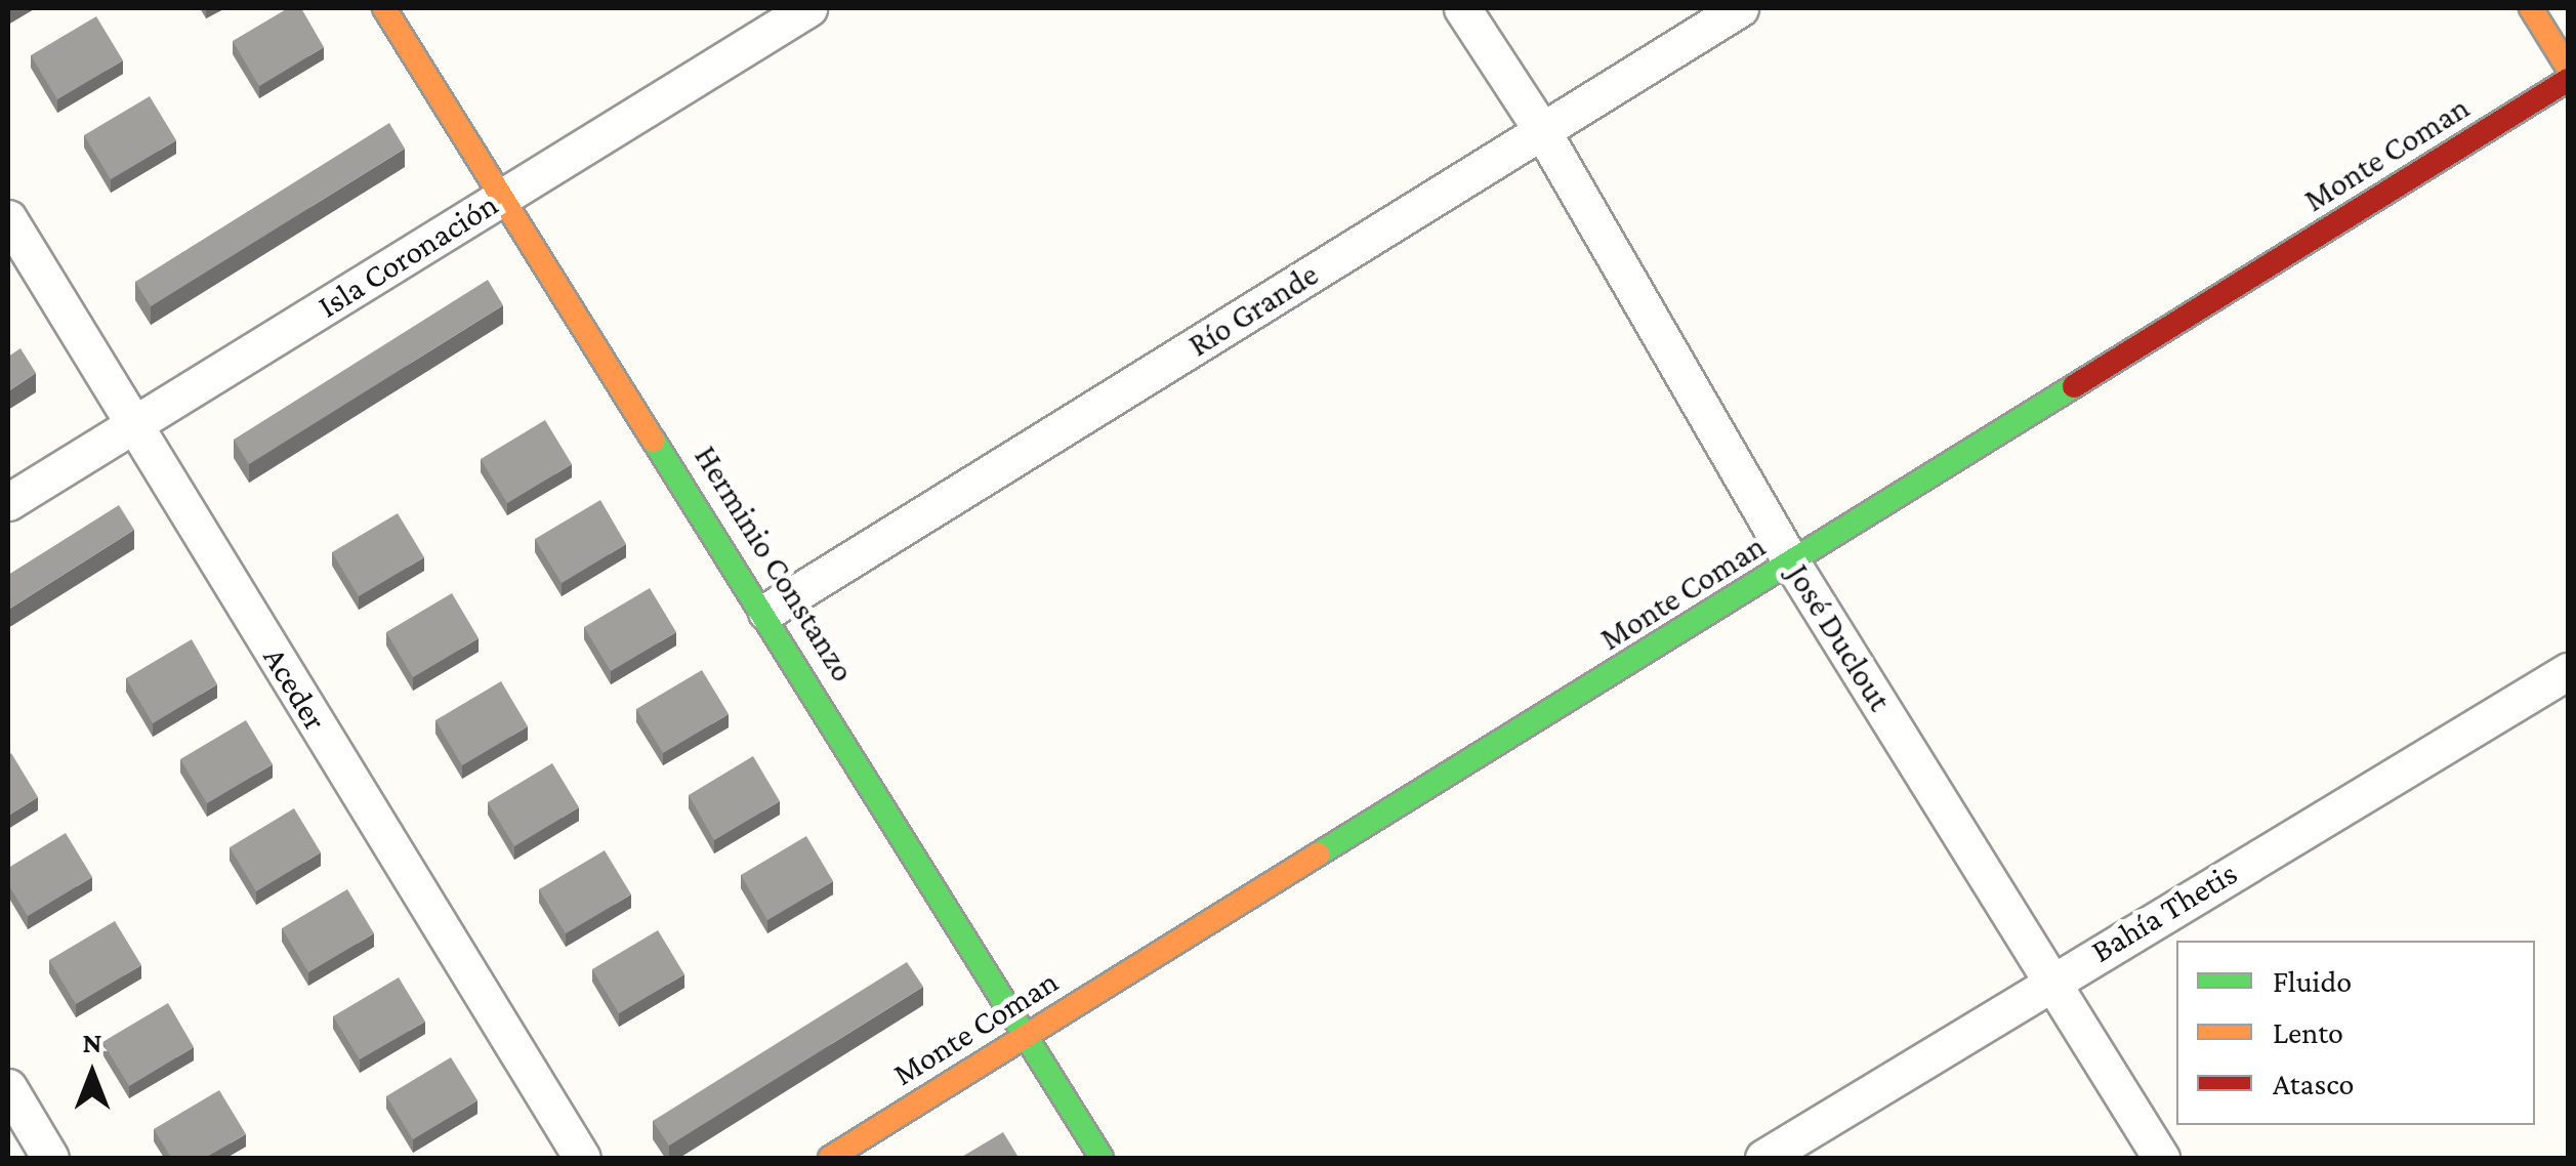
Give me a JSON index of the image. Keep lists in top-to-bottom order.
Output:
{
  "streets": {
    "street": [
      "Monte Coman",
      "Isla Coronación",
      "Río Grande",
      "Herminio Constanzo",
      "José Duclout",
      "Aceder",
      "Bahía Thetis"
    ]
  },
  "crossings": [
    ["Monte Coman", "Herminio Constanzo"],
    ["Monte Coman", "José Duclout"],
    ["Isla Coronación", "Herminio Constanzo"],
    ["Isla Coronación", "Aceder"],
    ["Río Grande", "Herminio Constanzo"],
    ["Río Grande", "José Duclout"],
    ["José Duclout", "Bahía Thetis"]
  ],
  "legend": ["Fluido", "Lento", "Atasco"],
  "north": "top"
}
